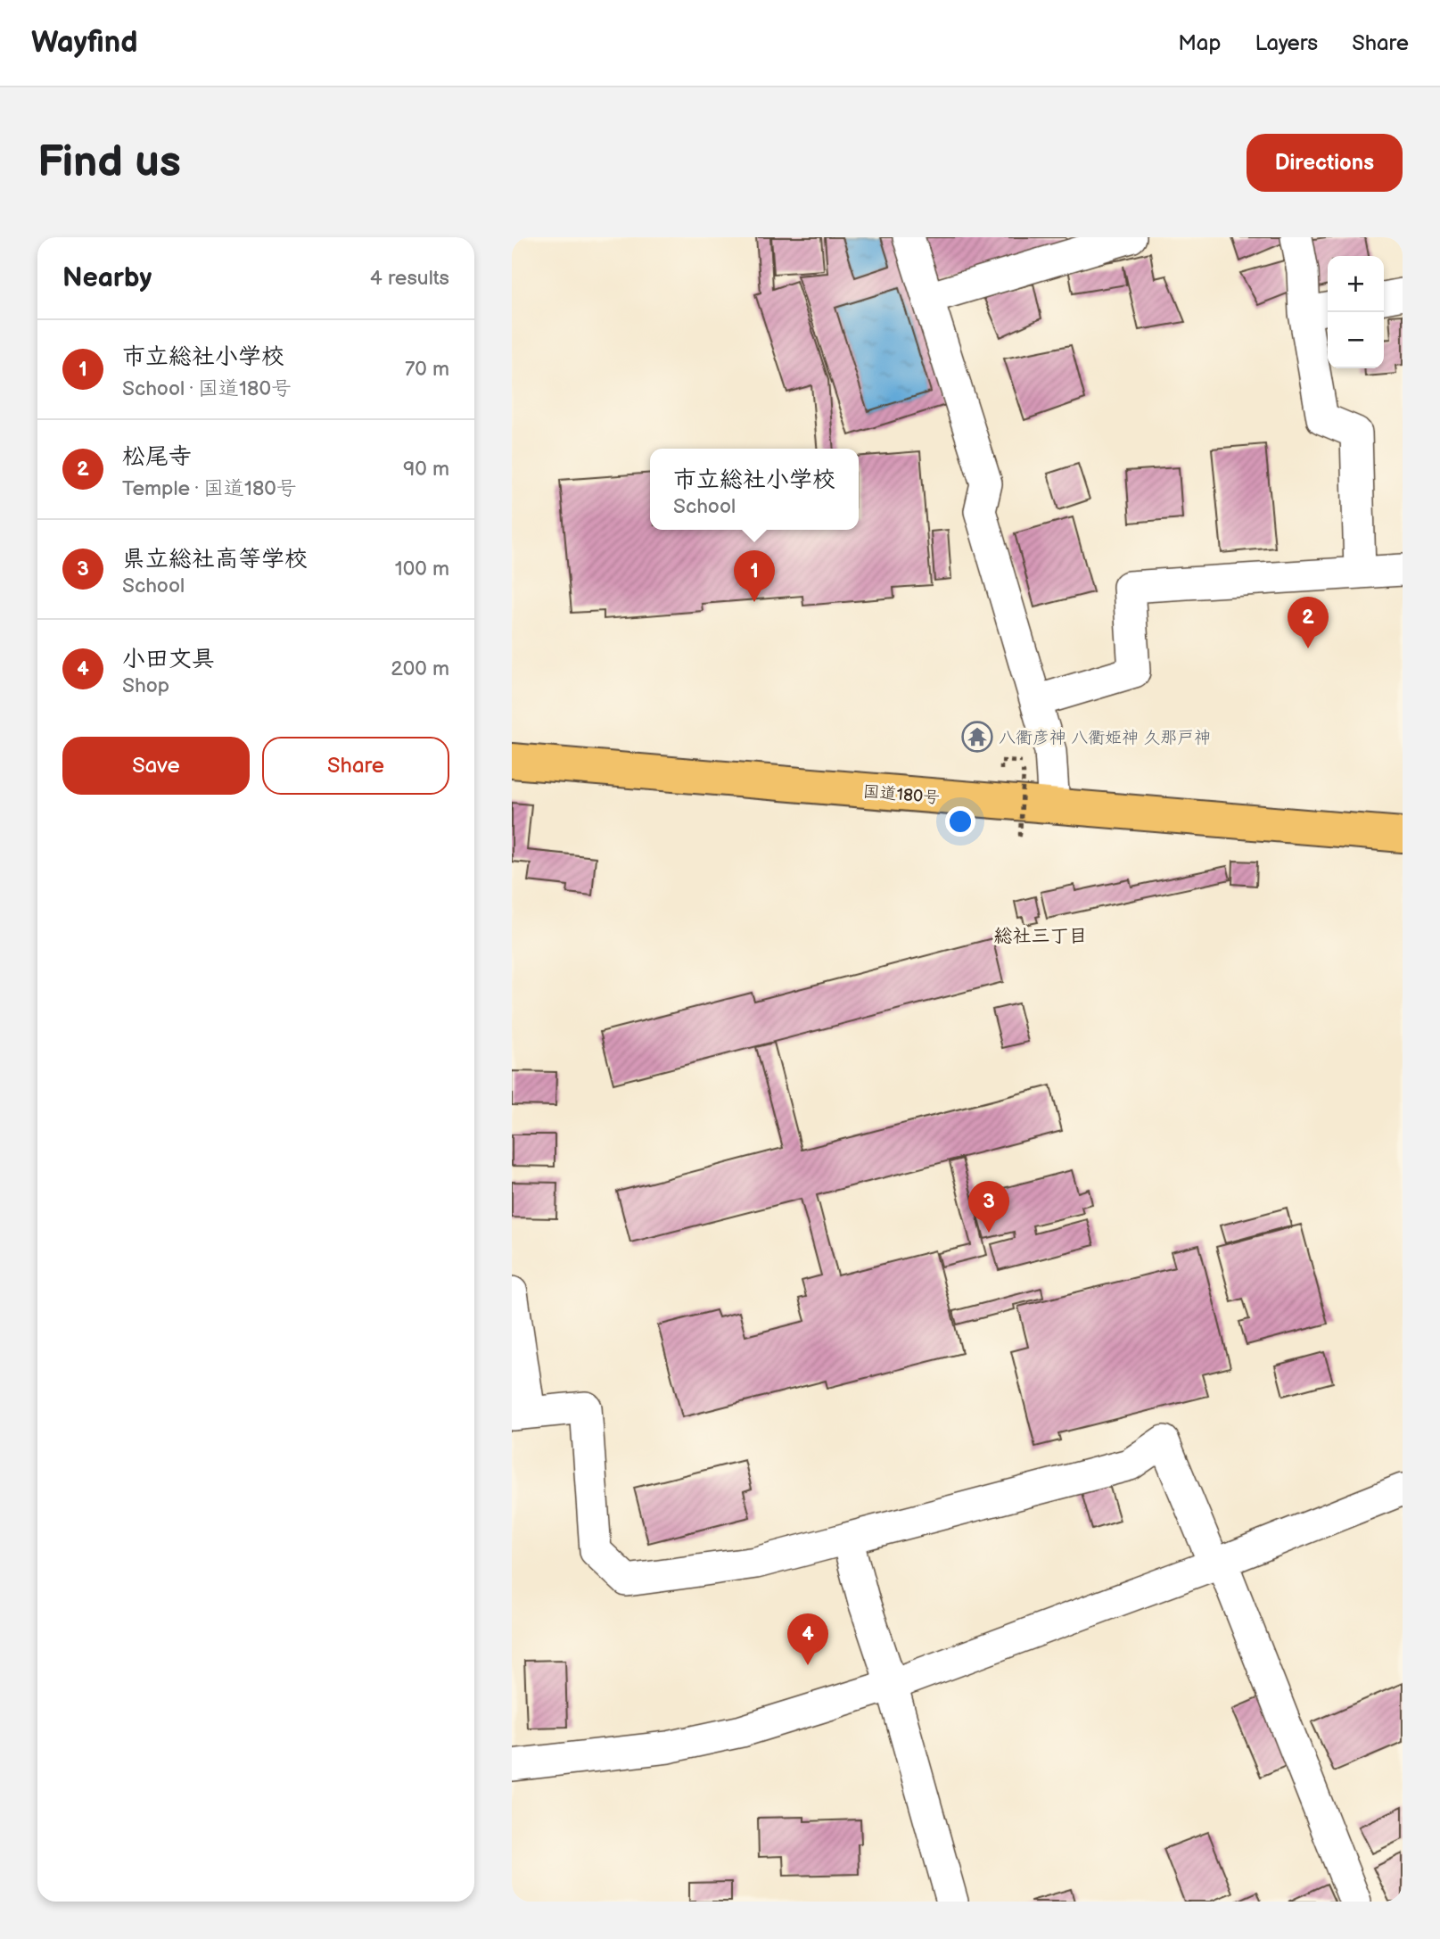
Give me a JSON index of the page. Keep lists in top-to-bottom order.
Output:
{
  "streets": {
    "highway": ["国道180号"]
  },
  "districts": ["総社三丁目"],
  "places": {
    "temple": ["八衢彦神 八衢姫神 久那戸神"]
  },
  "page": {
    "header": "Wayfind",
    "nav": ["Map", "Layers", "Share"],
    "buttons": [
      "Directions",
      ["Save", "Share"]
    ],
    "title": "Find us",
    "heading": ["Nearby", "4 results"],
    "map_buttons": ["+", "−"],
    "list": [
      {
        "mark": "1",
        "name": "市立総社小学校",
        "note": "School · 国道180号",
        "value": "70 m"
      },
      {
        "mark": "2",
        "name": "松尾寺",
        "note": "Temple · 国道180号",
        "value": "90 m"
      },
      {
        "mark": "3",
        "name": "県立総社高等学校",
        "note": "School",
        "value": "100 m"
      },
      {
        "mark": "4",
        "name": "小田文具",
        "note": "Shop",
        "value": "200 m"
      }
    ],
    "popup": ["市立総社小学校", "School"],
    "pins": [
      "1",
      "2",
      "3",
      "4"
    ]
  }
}
